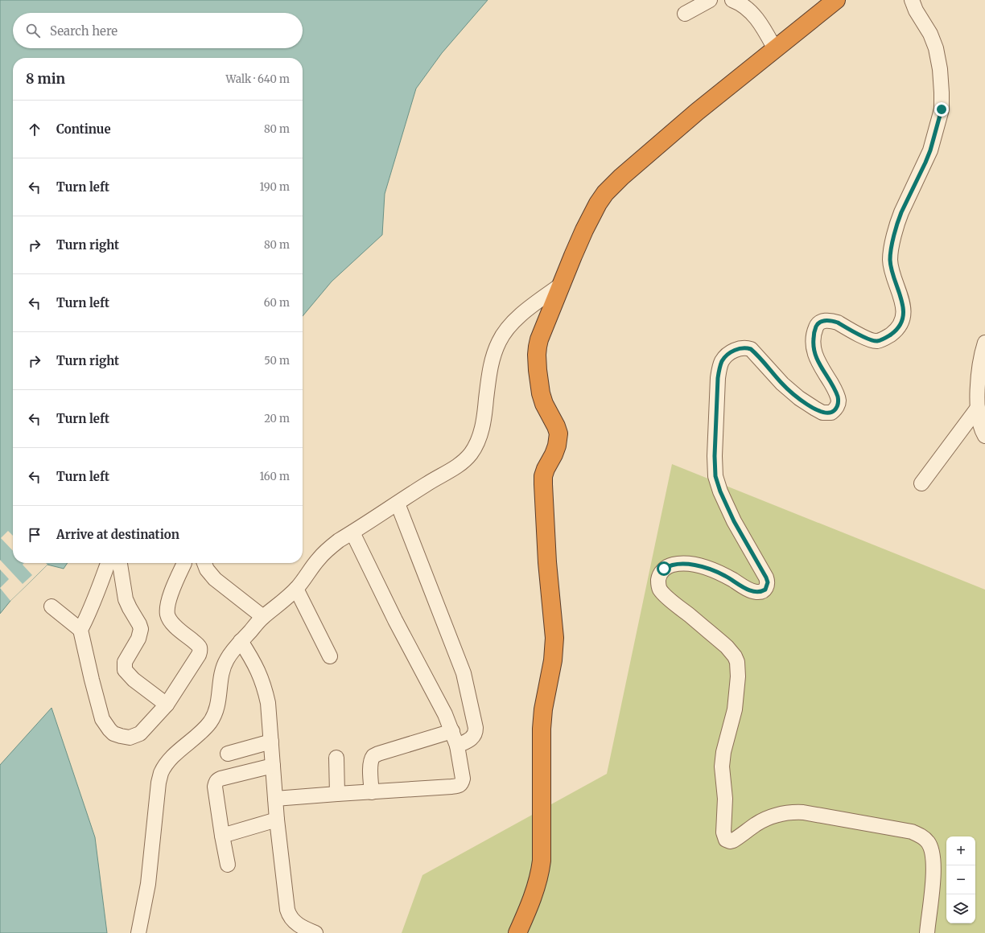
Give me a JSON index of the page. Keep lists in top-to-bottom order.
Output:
{
  "page": {
    "search": "Search here",
    "heading": ["8 min", "Walk · 640 m"],
    "list": [
      ["Continue", "80 m"],
      ["Turn left", "190 m"],
      ["Turn right", "80 m"],
      ["Turn left", "60 m"],
      ["Turn right", "50 m"],
      ["Turn left", "20 m"],
      ["Turn left", "160 m"],
      "Arrive at destination"
    ],
    "map_buttons": ["+", "−"]
  }
}
